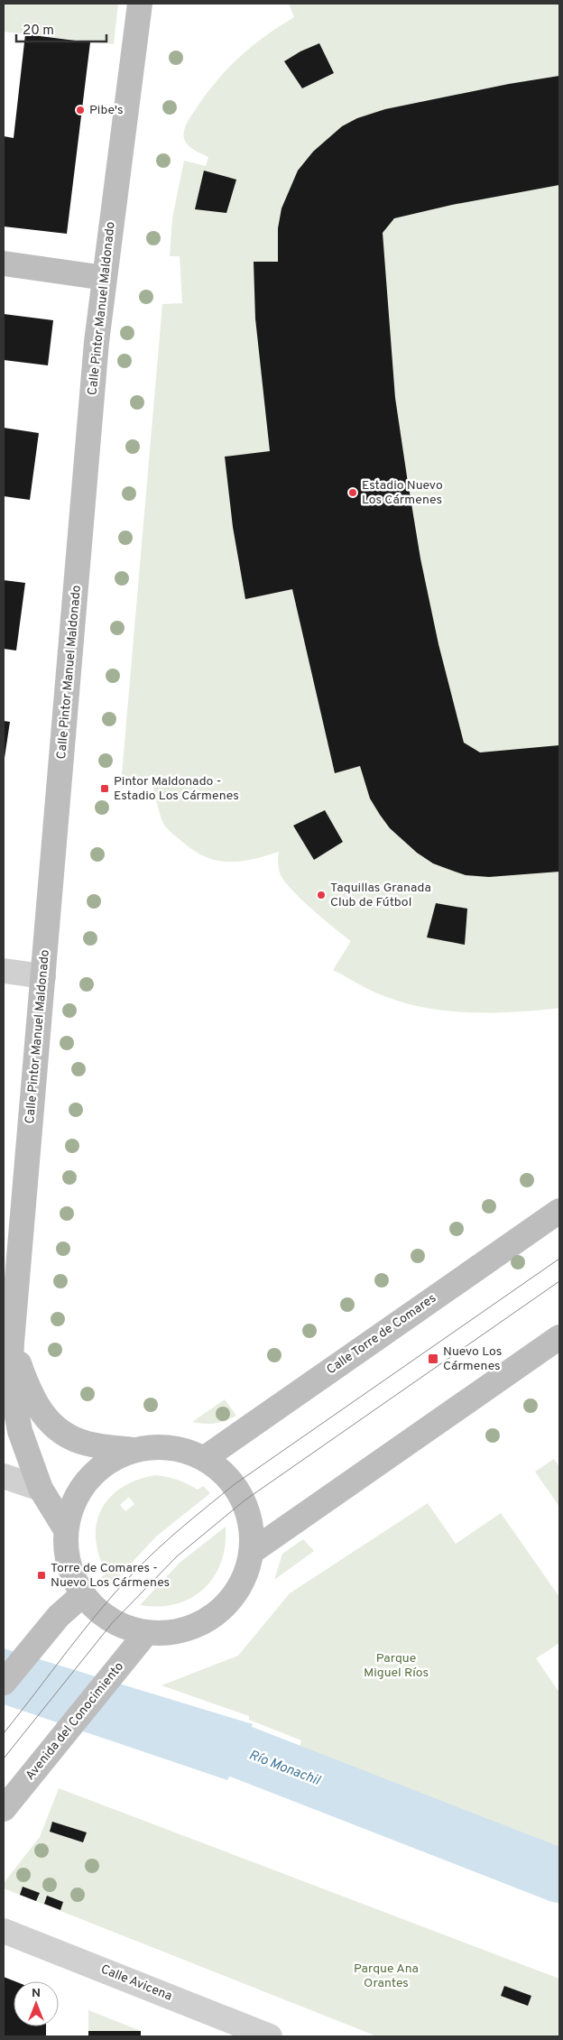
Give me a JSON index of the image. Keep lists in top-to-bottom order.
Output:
{
  "streets": {
    "main road": ["Calle Pintor Manuel Maldonado", "Calle Torre de Comares", "Avenida del Conocimiento"],
    "street": ["Calle Avicena"]
  },
  "water": ["Río Monachil"],
  "parks": ["Parque Miguel Ríos", "Parque Ana Orantes"],
  "places": {
    "other": ["Pibe's", "Estadio Nuevo Los Cármenes", "Taquillas Granada Club de Fútbol"],
    "transit": ["Pintor Maldonado - Estadio Los Cármenes", "Nuevo Los Cármenes", "Torre de Comares - Nuevo Los Cármenes"]
  },
  "scale_bar": "20 m",
  "north": "top"
}
